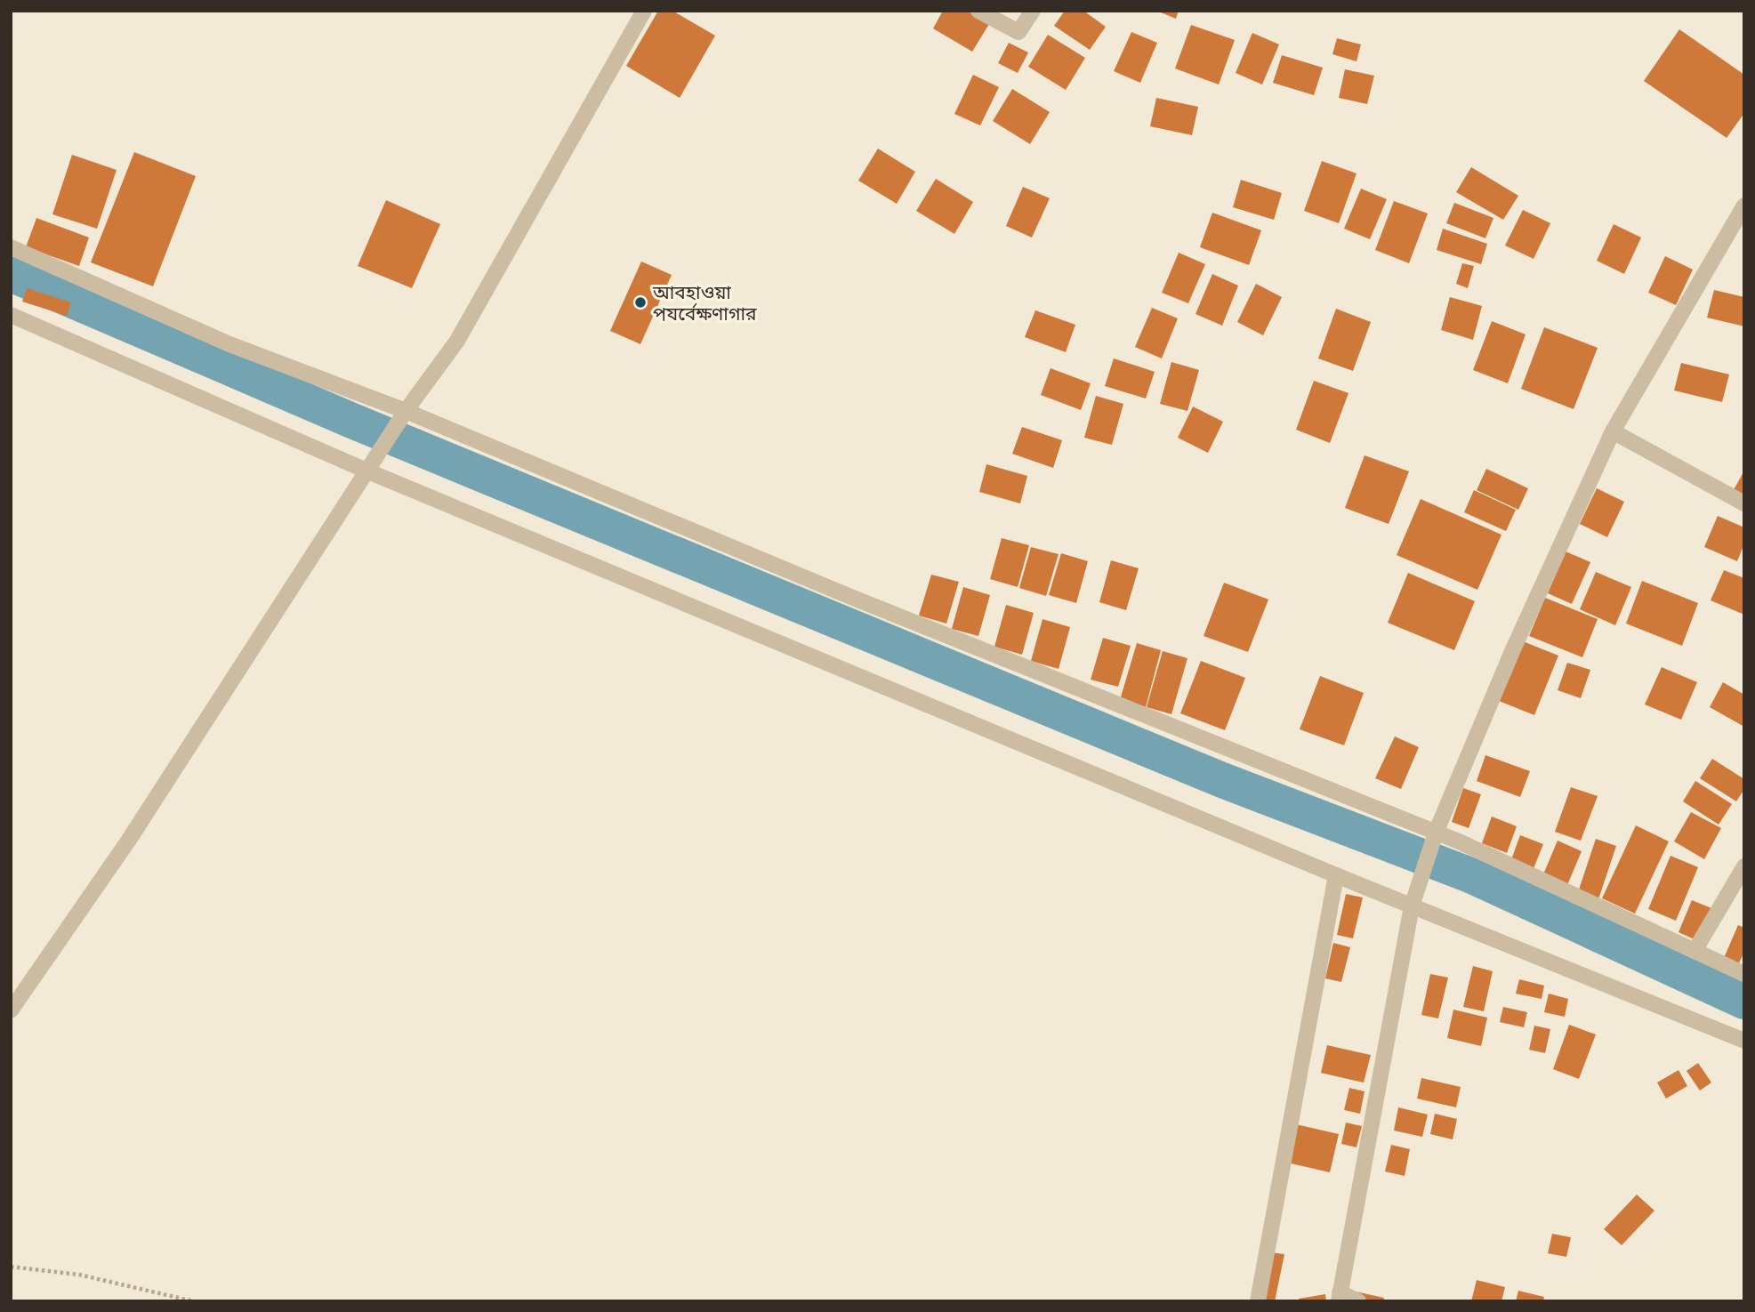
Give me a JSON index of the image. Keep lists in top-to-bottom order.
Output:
{
  "places": ["আবহাওয়া পযর্বেক্ষণাগার"]
}
